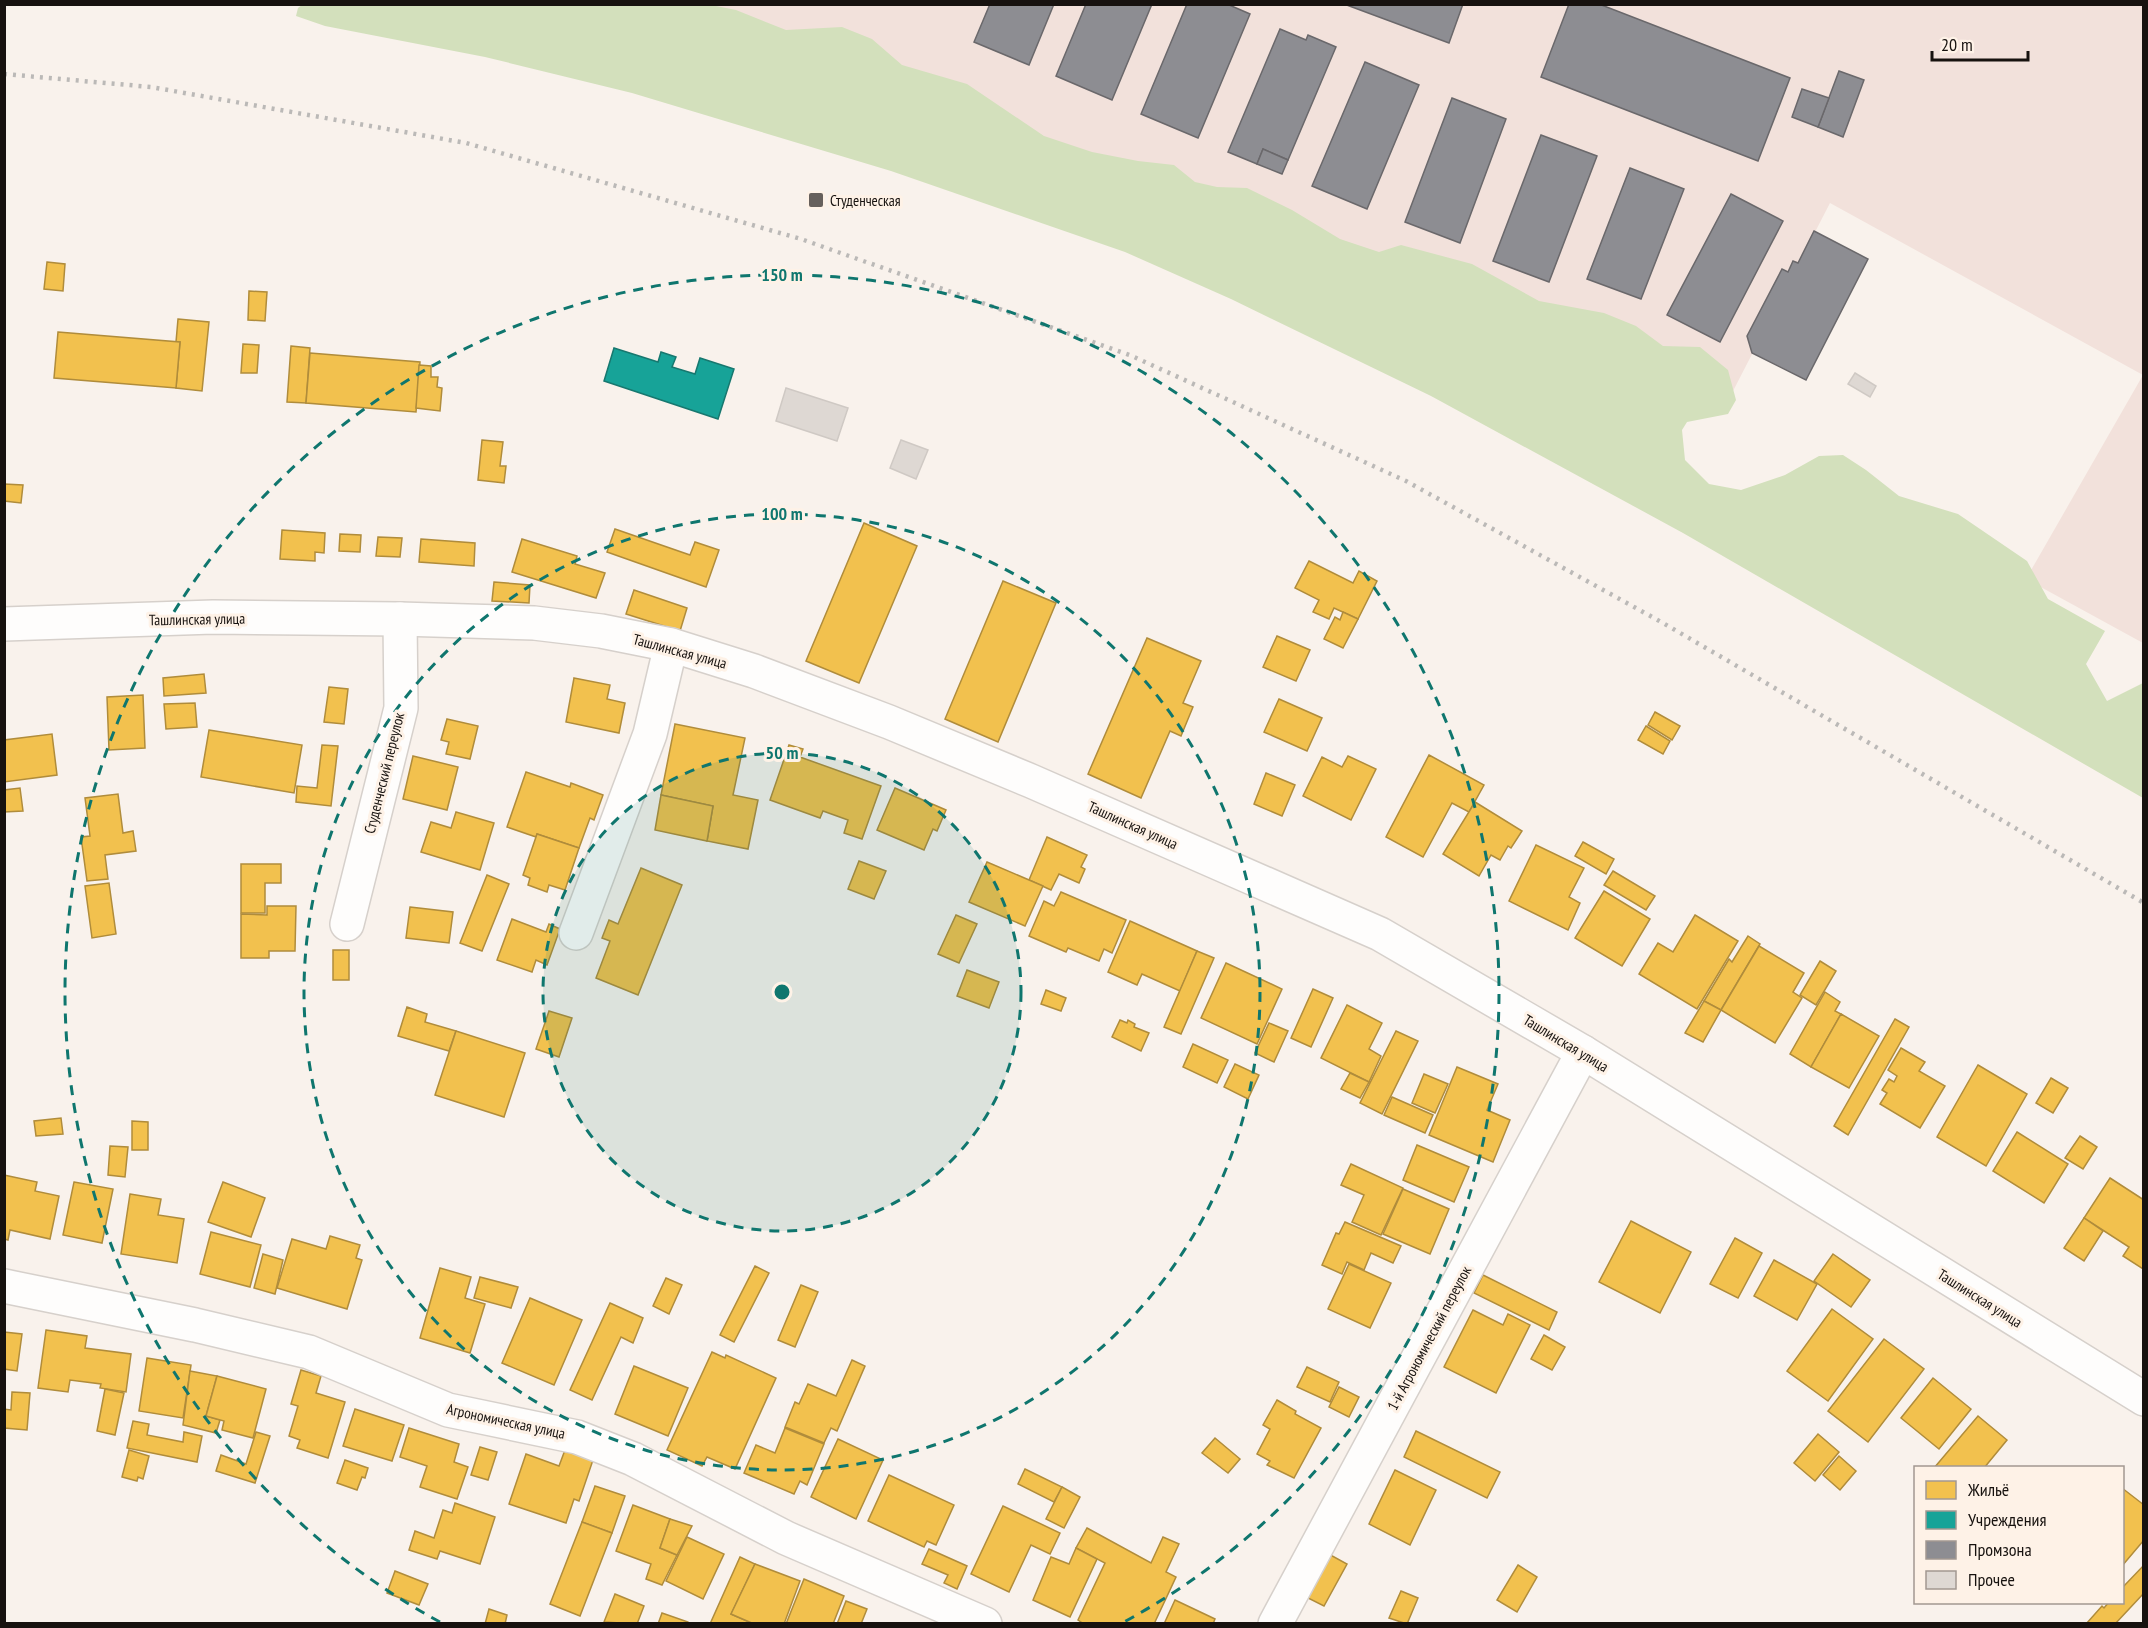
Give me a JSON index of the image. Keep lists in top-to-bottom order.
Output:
{
  "streets": {
    "street": [
      "Ташлинская улица",
      "Студенческий переулок",
      "1-й Агрономический переулок",
      "Агрономическая улица"
    ]
  },
  "crossings": [
    ["Ташлинская улица", "Студенческий переулок"],
    ["Ташлинская улица", "1-й Агрономический переулок"]
  ],
  "places": {
    "transit": ["Студенческая"]
  },
  "legend": [
    "Жильё",
    "Учреждения",
    "Промзона",
    "Прочее"
  ],
  "scale_bar": "20 m",
  "rings": ["150 m", "100 m", "50 m"]
}
